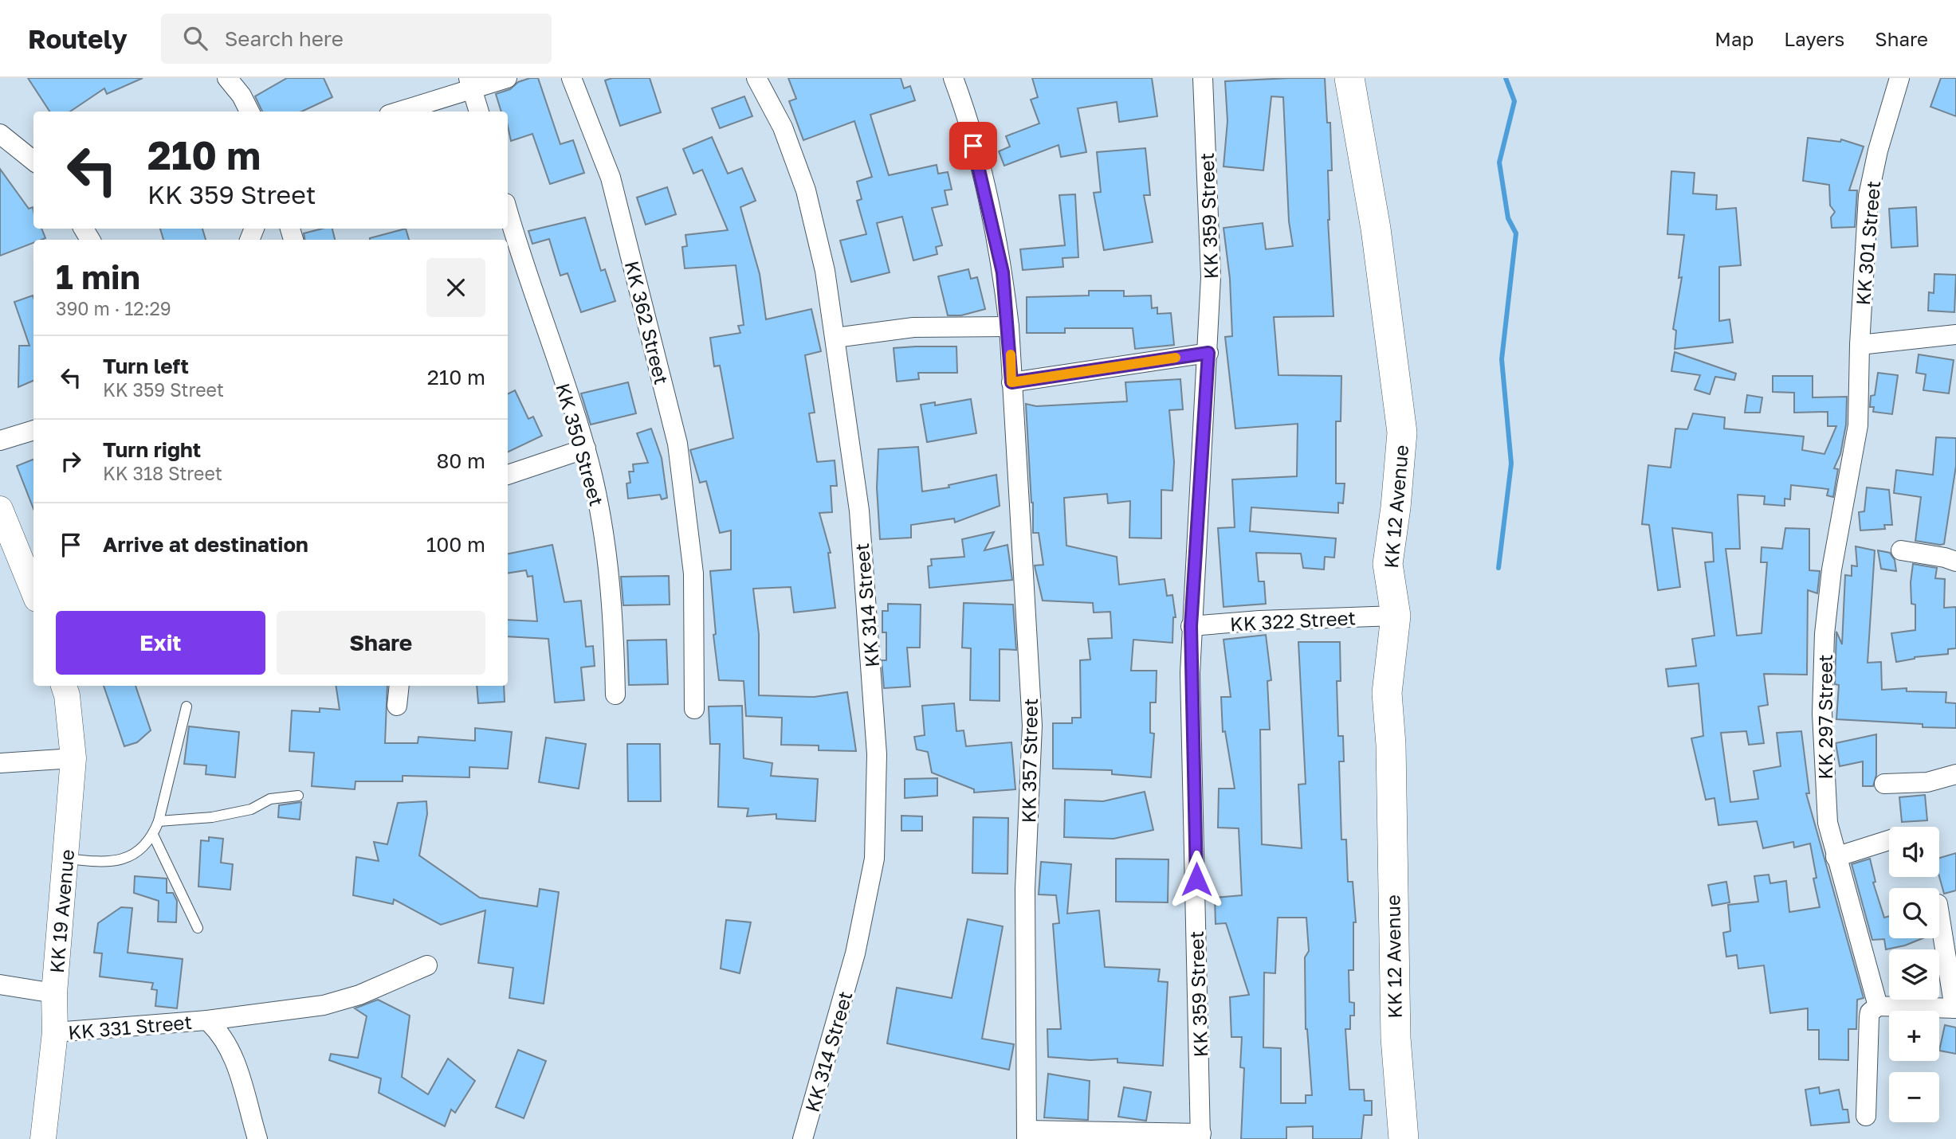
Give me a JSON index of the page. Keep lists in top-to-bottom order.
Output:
{
  "streets": {
    "main road": ["KK 12 Avenue"],
    "street": [
      "KK 359 Street",
      "KK 301 Street",
      "KK 362 Street",
      "KK 350 Street",
      "KK 314 Street",
      "KK 322 Street",
      "KK 297 Street",
      "KK 357 Street",
      "KK 19 Avenue",
      "KK 331 Street"
    ]
  },
  "crossings": [
    ["KK 359 Street", "KK 322 Street"],
    ["KK 359 Street", "KK 357 Street"],
    ["KK 301 Street", "KK 297 Street"],
    ["KK 12 Avenue", "KK 322 Street"],
    ["KK 19 Avenue", "KK 331 Street"]
  ],
  "page": {
    "header": "Routely",
    "search": "Search here",
    "nav": ["Map", "Layers", "Share"],
    "turn": ["210 m", "KK 359 Street"],
    "heading": ["1 min", "390 m · 12:29"],
    "list": [
      {
        "name": "Turn left",
        "note": "KK 359 Street",
        "value": "210 m"
      },
      {
        "name": "Turn right",
        "note": "KK 318 Street",
        "value": "80 m"
      },
      {
        "name": "Arrive at destination",
        "value": "100 m"
      }
    ],
    "buttons": ["Exit", "Share"],
    "map_buttons": ["+", "−"]
  }
}
